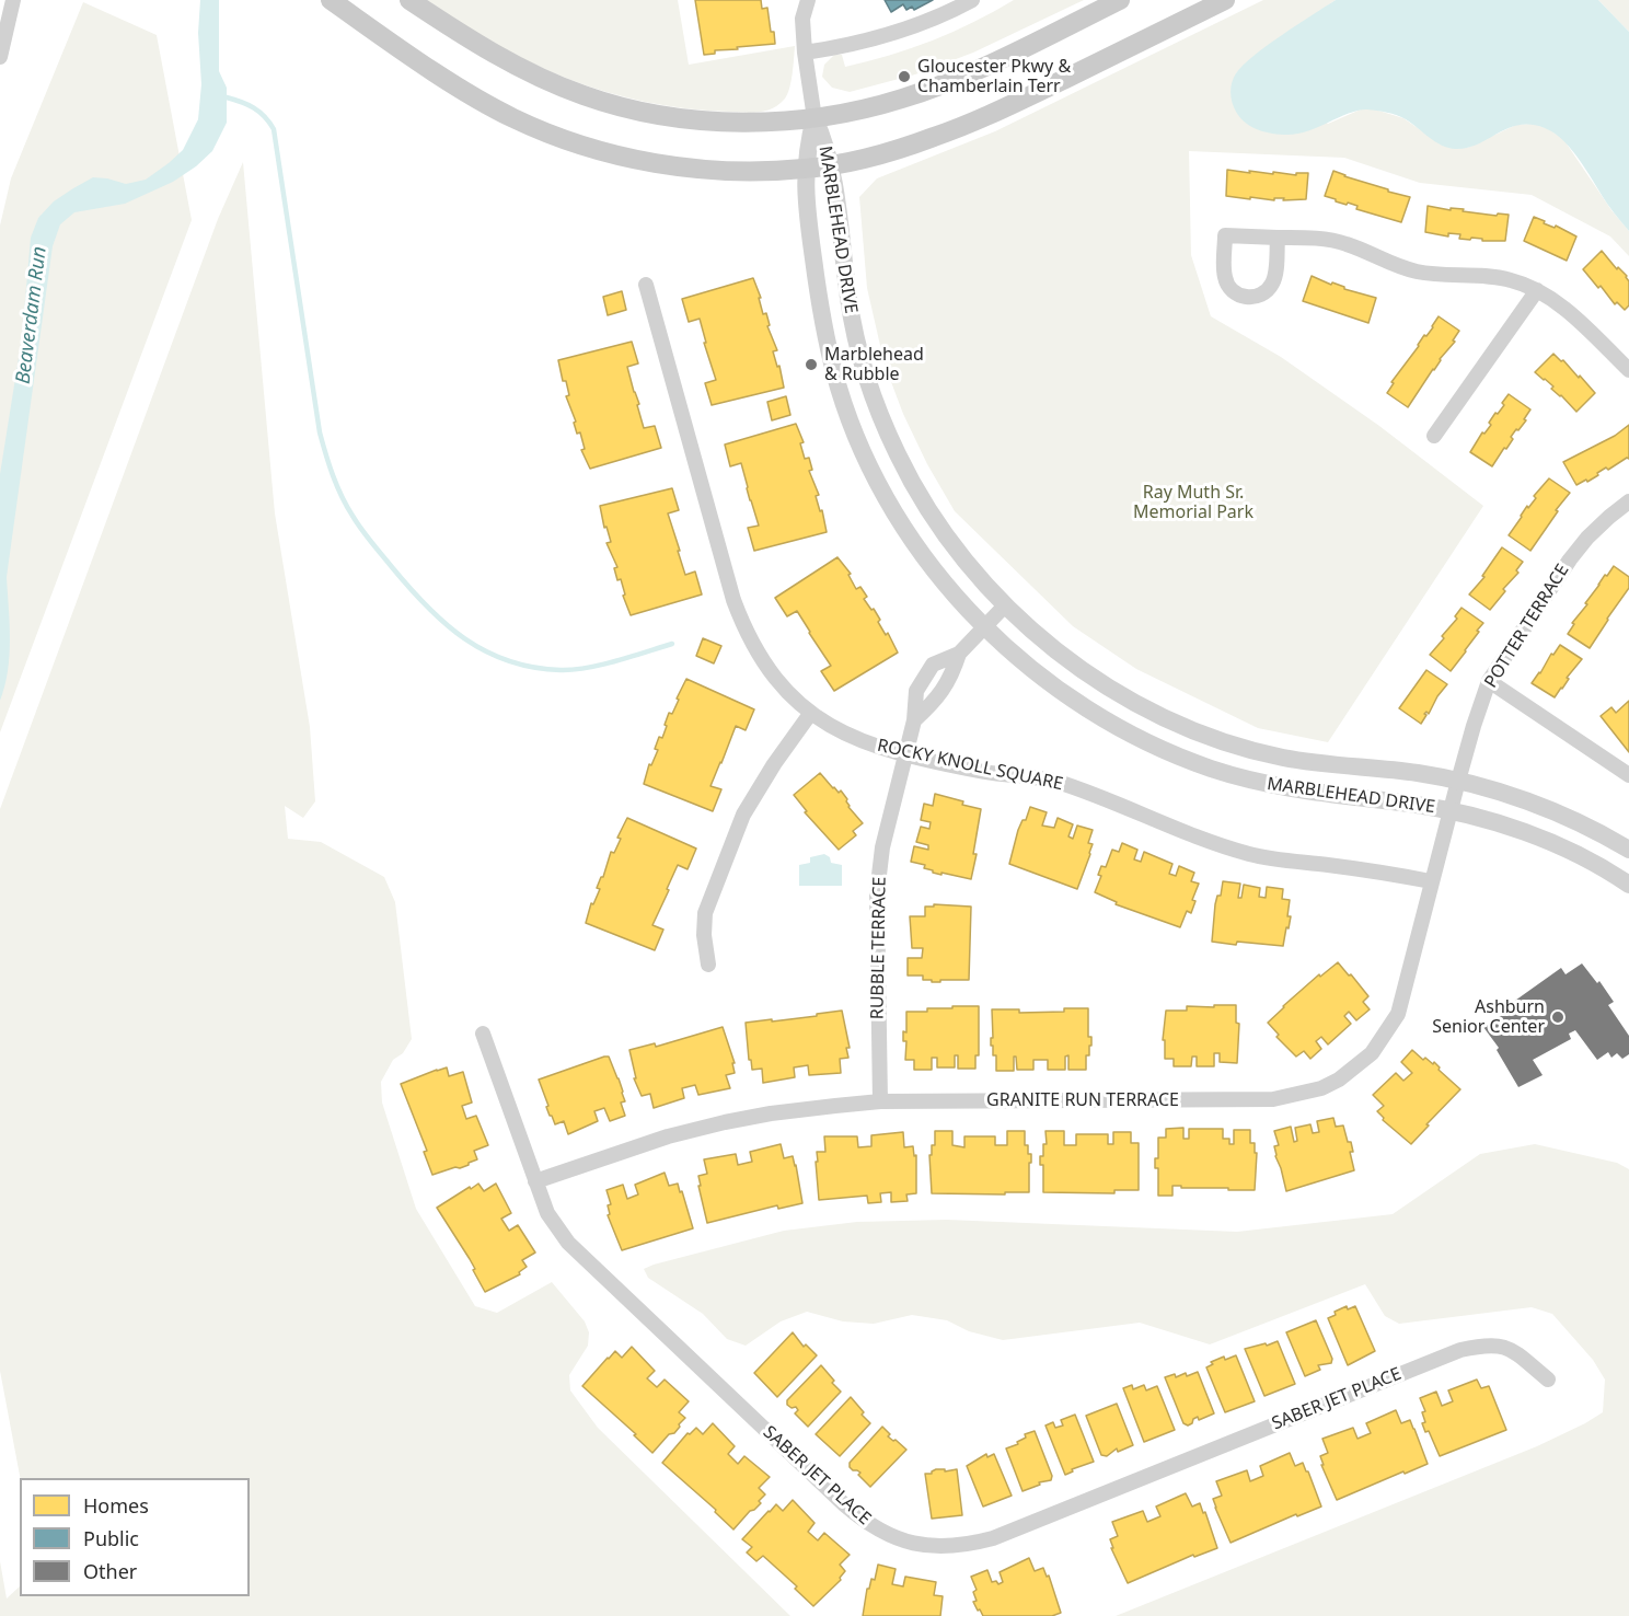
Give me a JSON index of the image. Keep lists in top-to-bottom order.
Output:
{
  "streets": {
    "street": [
      "MARBLEHEAD DRIVE",
      "POTTER TERRACE",
      "ROCKY KNOLL SQUARE",
      "RUBBLE TERRACE",
      "GRANITE RUN TERRACE",
      "SABER JET PLACE"
    ]
  },
  "crossings": [
    ["MARBLEHEAD DRIVE", "POTTER TERRACE"],
    ["MARBLEHEAD DRIVE", "RUBBLE TERRACE"],
    ["MARBLEHEAD DRIVE", "GRANITE RUN TERRACE"],
    ["POTTER TERRACE", "GRANITE RUN TERRACE"],
    ["ROCKY KNOLL SQUARE", "RUBBLE TERRACE"],
    ["ROCKY KNOLL SQUARE", "GRANITE RUN TERRACE"],
    ["RUBBLE TERRACE", "GRANITE RUN TERRACE"],
    ["GRANITE RUN TERRACE", "SABER JET PLACE"]
  ],
  "water": ["Beaverdam Run"],
  "parks": ["Ray Muth Sr. Memorial Park"],
  "places": ["Gloucester Pkwy & Chamberlain Terr", "Marblehead & Rubble", "Ashburn Senior Center"],
  "legend": ["Homes", "Public", "Other"]
}
